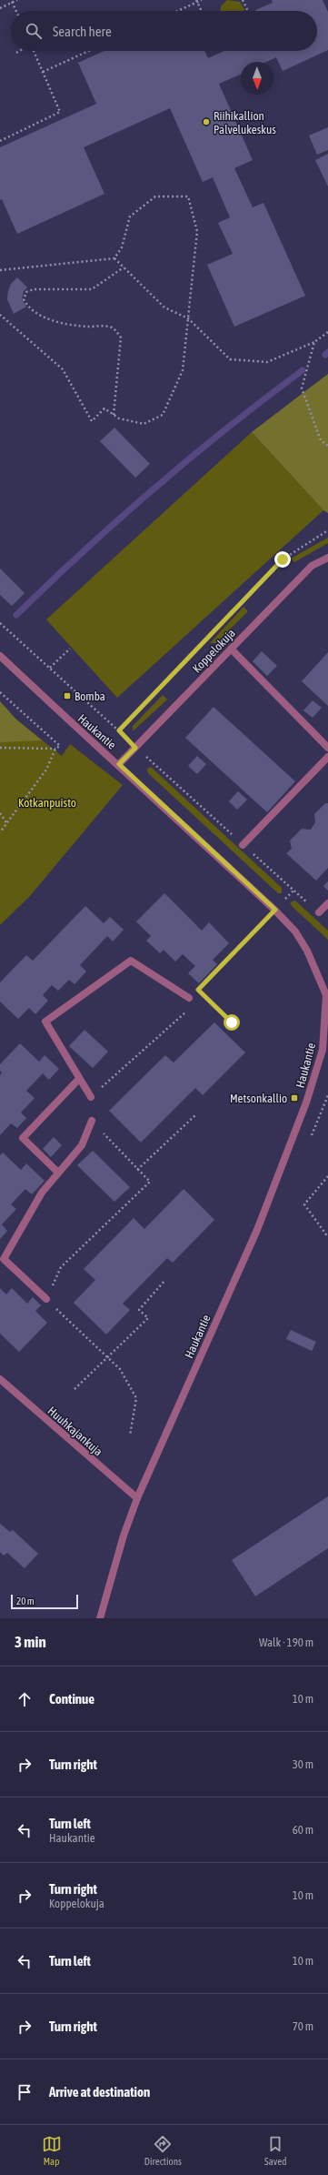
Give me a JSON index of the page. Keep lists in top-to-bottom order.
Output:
{
  "streets": {
    "street": ["Koppelokuja", "Haukantie", "Huuhkajankuja"]
  },
  "crossings": [
    ["Koppelokuja", "Haukantie"],
    ["Haukantie", "Huuhkajankuja"]
  ],
  "parks": ["Kotkanpuisto"],
  "places": {
    "other": ["Riihikallion Palvelukeskus"],
    "transit": ["Bomba", "Metsonkallio"]
  },
  "scale_bar": "20 m",
  "north": "bottom",
  "page": {
    "search": "Search here",
    "scale": "20 m",
    "heading": ["3 min", "Walk · 190 m"],
    "list": [
      ["Continue", "10 m"],
      ["Turn right", "30 m"],
      ["Turn left", "Haukantie", "60 m"],
      ["Turn right", "Koppelokuja", "10 m"],
      ["Turn left", "10 m"],
      ["Turn right", "70 m"],
      "Arrive at destination"
    ],
    "nav": ["Map", "Directions", "Saved"]
  }
}
